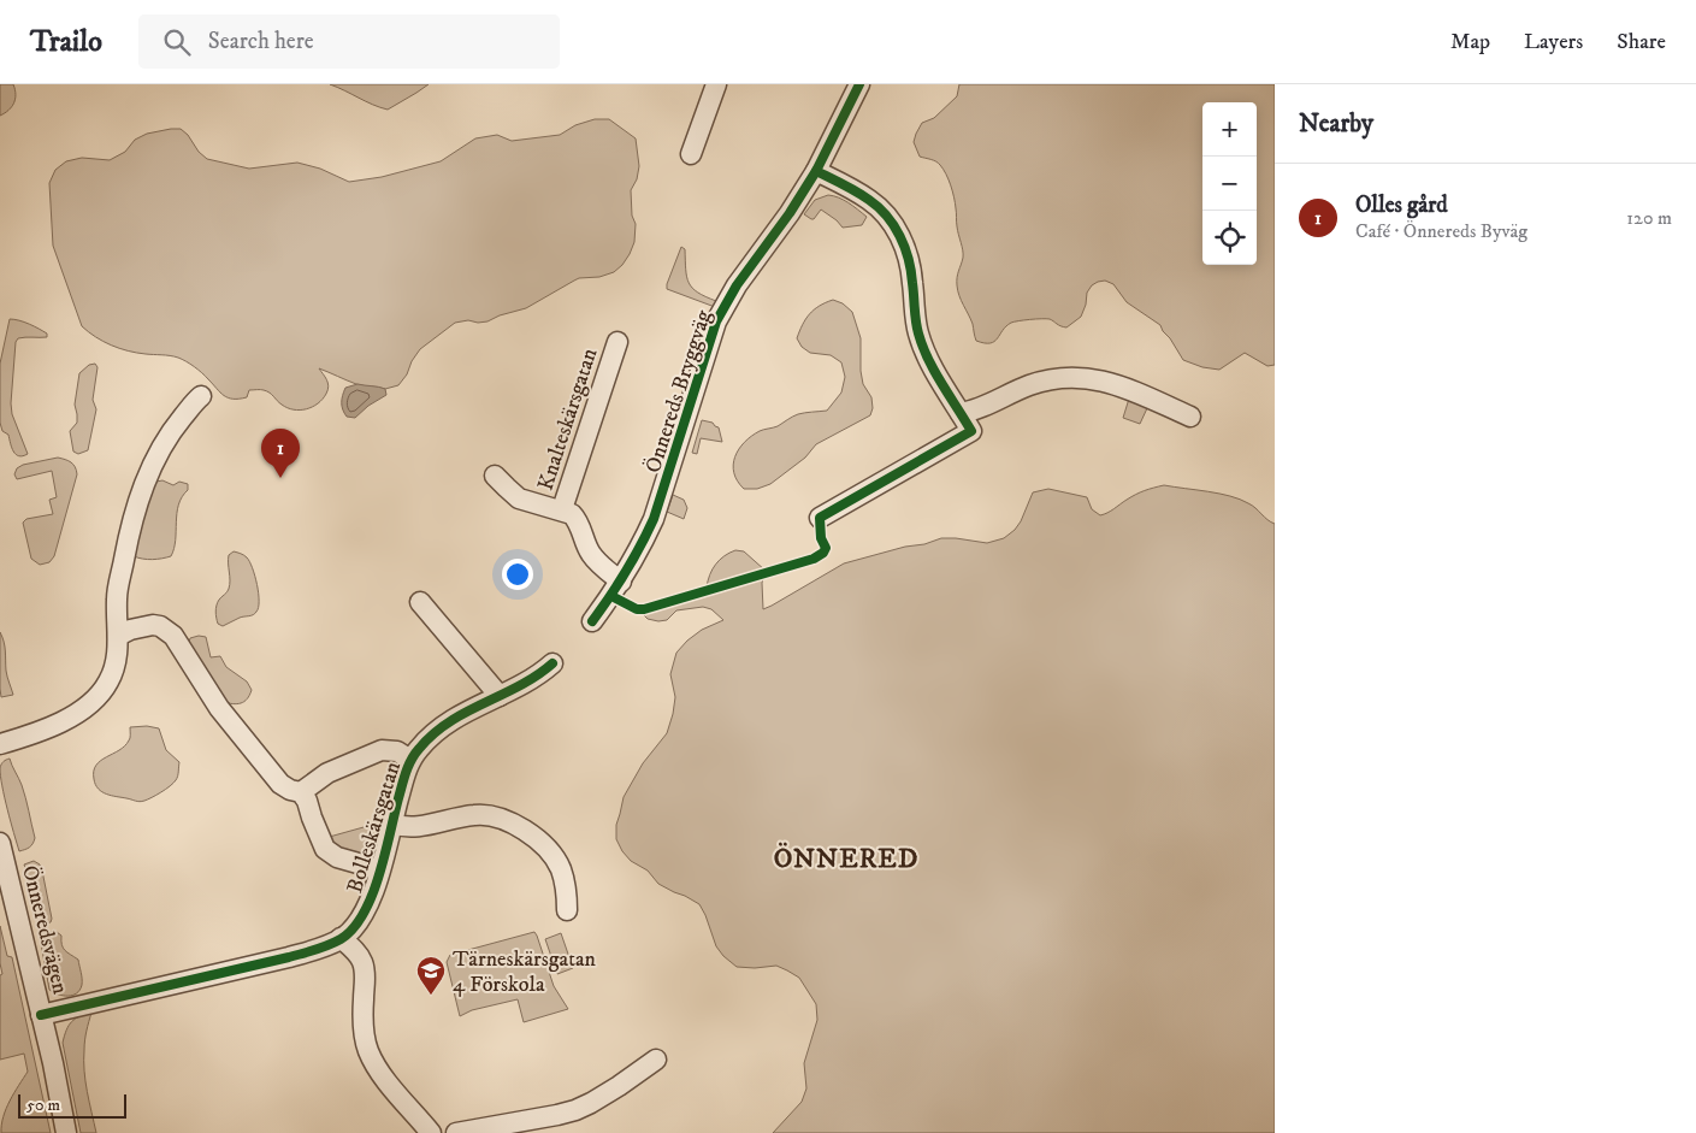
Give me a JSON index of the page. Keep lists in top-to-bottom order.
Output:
{
  "streets": {
    "street": [
      "Önnereds Bryggväg",
      "Knalteskärsgatan",
      "Bolleskärsgatan",
      "Önneredsvägen"
    ]
  },
  "crossings": [
    ["Önnereds Bryggväg", "Knalteskärsgatan"],
    ["Bolleskärsgatan", "Önneredsvägen"]
  ],
  "districts": ["ÖNNERED"],
  "places": {
    "school or university": ["Tärneskärsgatan 4 Förskola"]
  },
  "scale_bar": "50 m",
  "page": {
    "header": "Trailo",
    "search": "Search here",
    "nav": ["Map", "Layers", "Share"],
    "heading": "Nearby",
    "map_buttons": ["+", "−"],
    "list": [
      {
        "mark": "1",
        "name": "Olles gård",
        "note": "Café · Önnereds Byväg",
        "value": "120 m"
      }
    ],
    "pins": "1",
    "scale": "50 m"
  }
}
